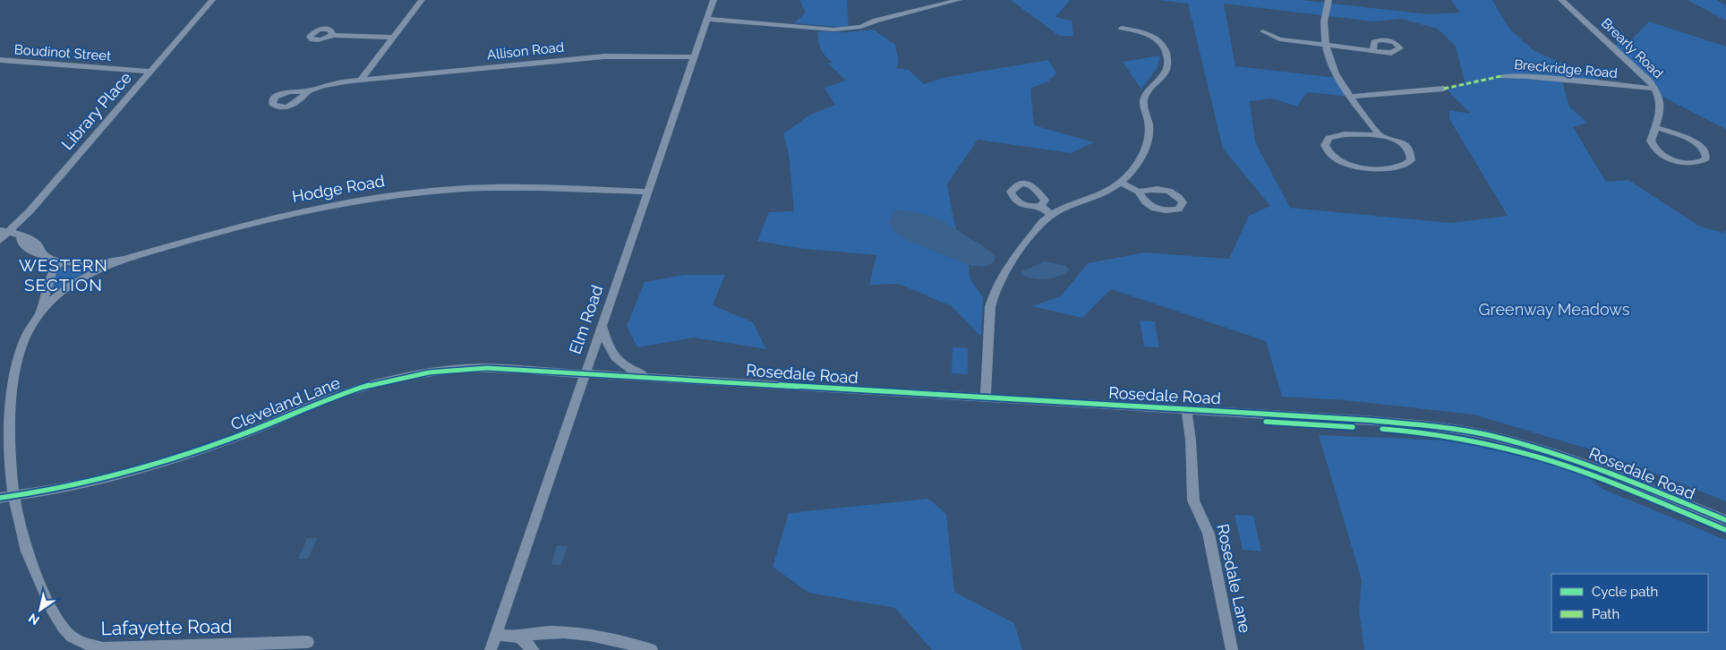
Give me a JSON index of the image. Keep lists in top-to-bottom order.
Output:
{
  "streets": {
    "street": [
      "Brearly Road",
      "Allison Road",
      "Boudinot Street",
      "Breckridge Road",
      "Library Place",
      "Hodge Road",
      "Elm Road",
      "Rosedale Road",
      "Cleveland Lane",
      "Rosedale Lane",
      "Lafayette Road"
    ]
  },
  "crossings": [
    ["Brearly Road", "Breckridge Road"],
    ["Allison Road", "Elm Road"],
    ["Boudinot Street", "Library Place"],
    ["Library Place", "Hodge Road"],
    ["Hodge Road", "Elm Road"],
    ["Hodge Road", "Lafayette Road"],
    ["Elm Road", "Rosedale Road"],
    ["Elm Road", "Cleveland Lane"],
    ["Rosedale Road", "Cleveland Lane"],
    ["Rosedale Road", "Rosedale Lane"],
    ["Cleveland Lane", "Lafayette Road"]
  ],
  "districts": ["WESTERN SECTION"],
  "parks": ["Greenway Meadows"],
  "legend": ["Cycle path", "Path"],
  "north": "bottom left"
}
